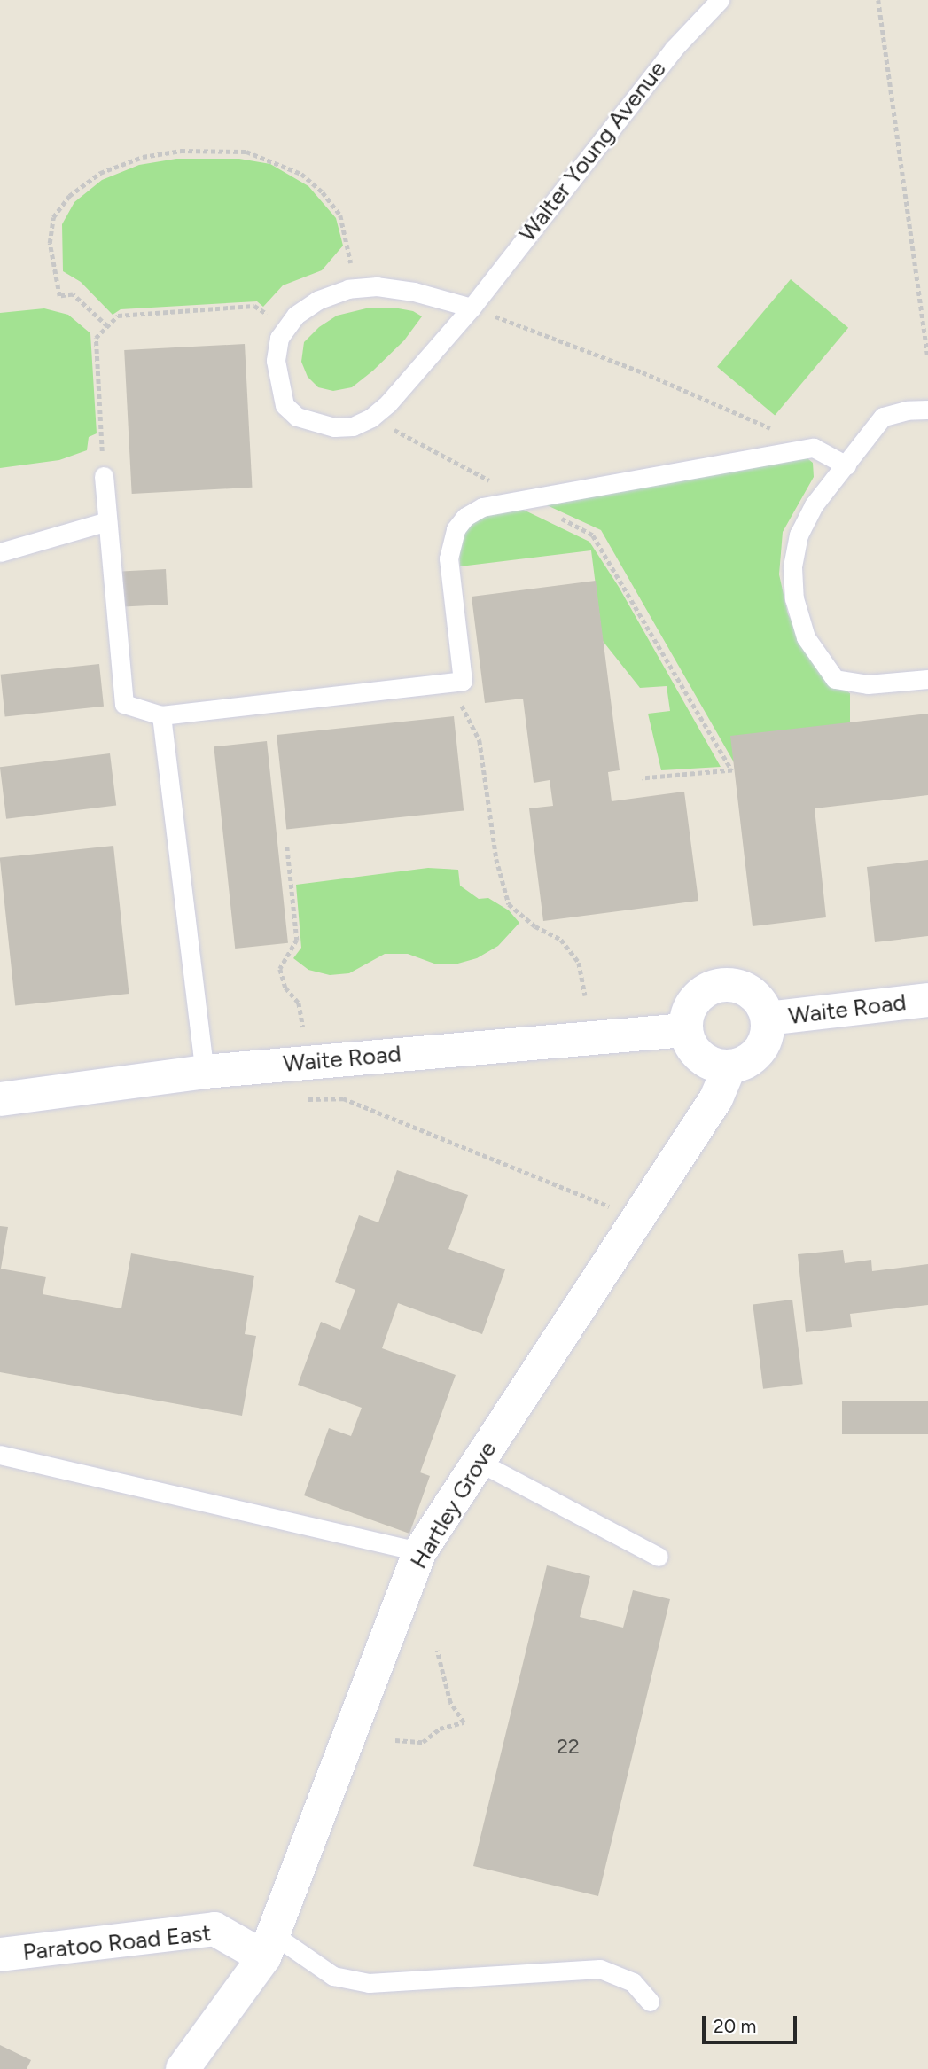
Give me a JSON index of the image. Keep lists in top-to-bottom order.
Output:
{
  "streets": {
    "street": ["Waite Road", "Hartley Grove", "Paratoo Road East"],
    "lane": ["Walter Young Avenue"]
  },
  "crossings": [
    ["Waite Road", "Hartley Grove"],
    ["Hartley Grove", "Paratoo Road East"]
  ],
  "house_numbers": ["22"],
  "scale_bar": "20 m"
}
